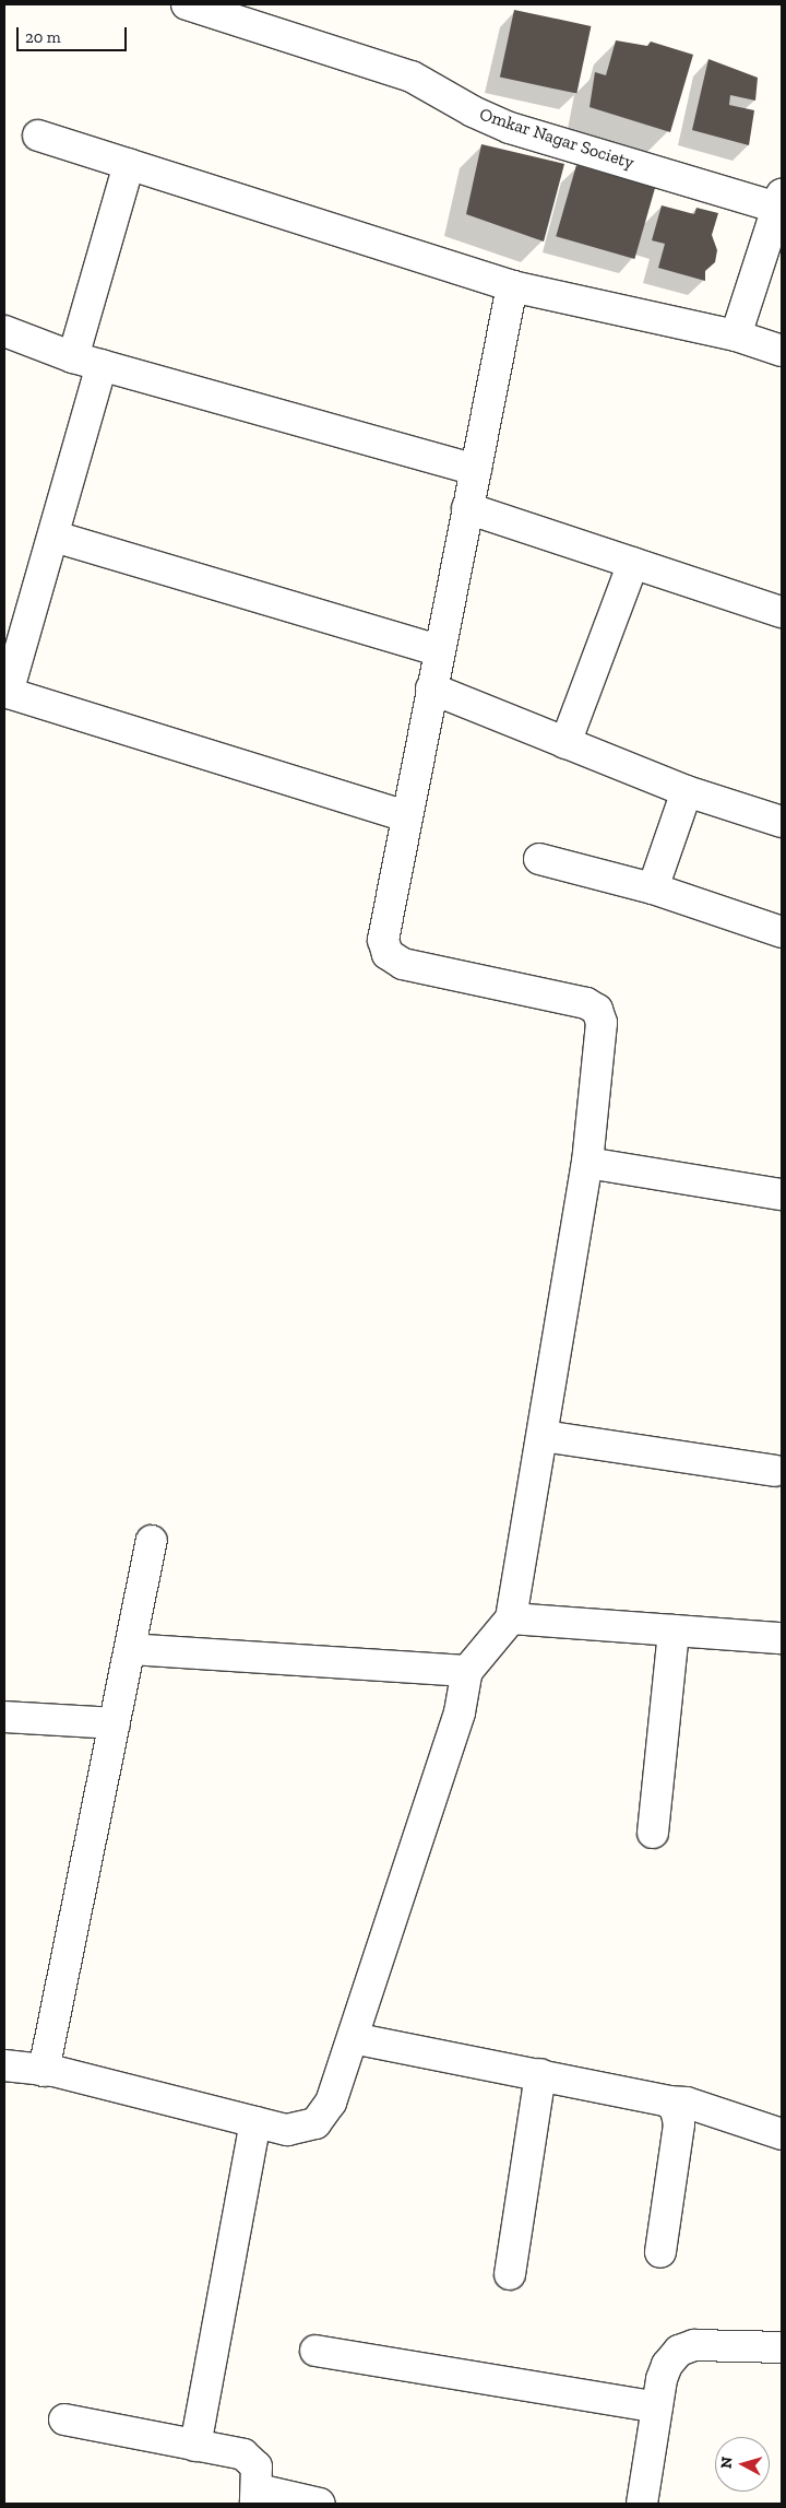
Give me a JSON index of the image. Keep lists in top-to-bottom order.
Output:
{
  "streets": {
    "street": ["Omkar Nagar Society"]
  },
  "scale_bar": "20 m",
  "north": "left"
}
